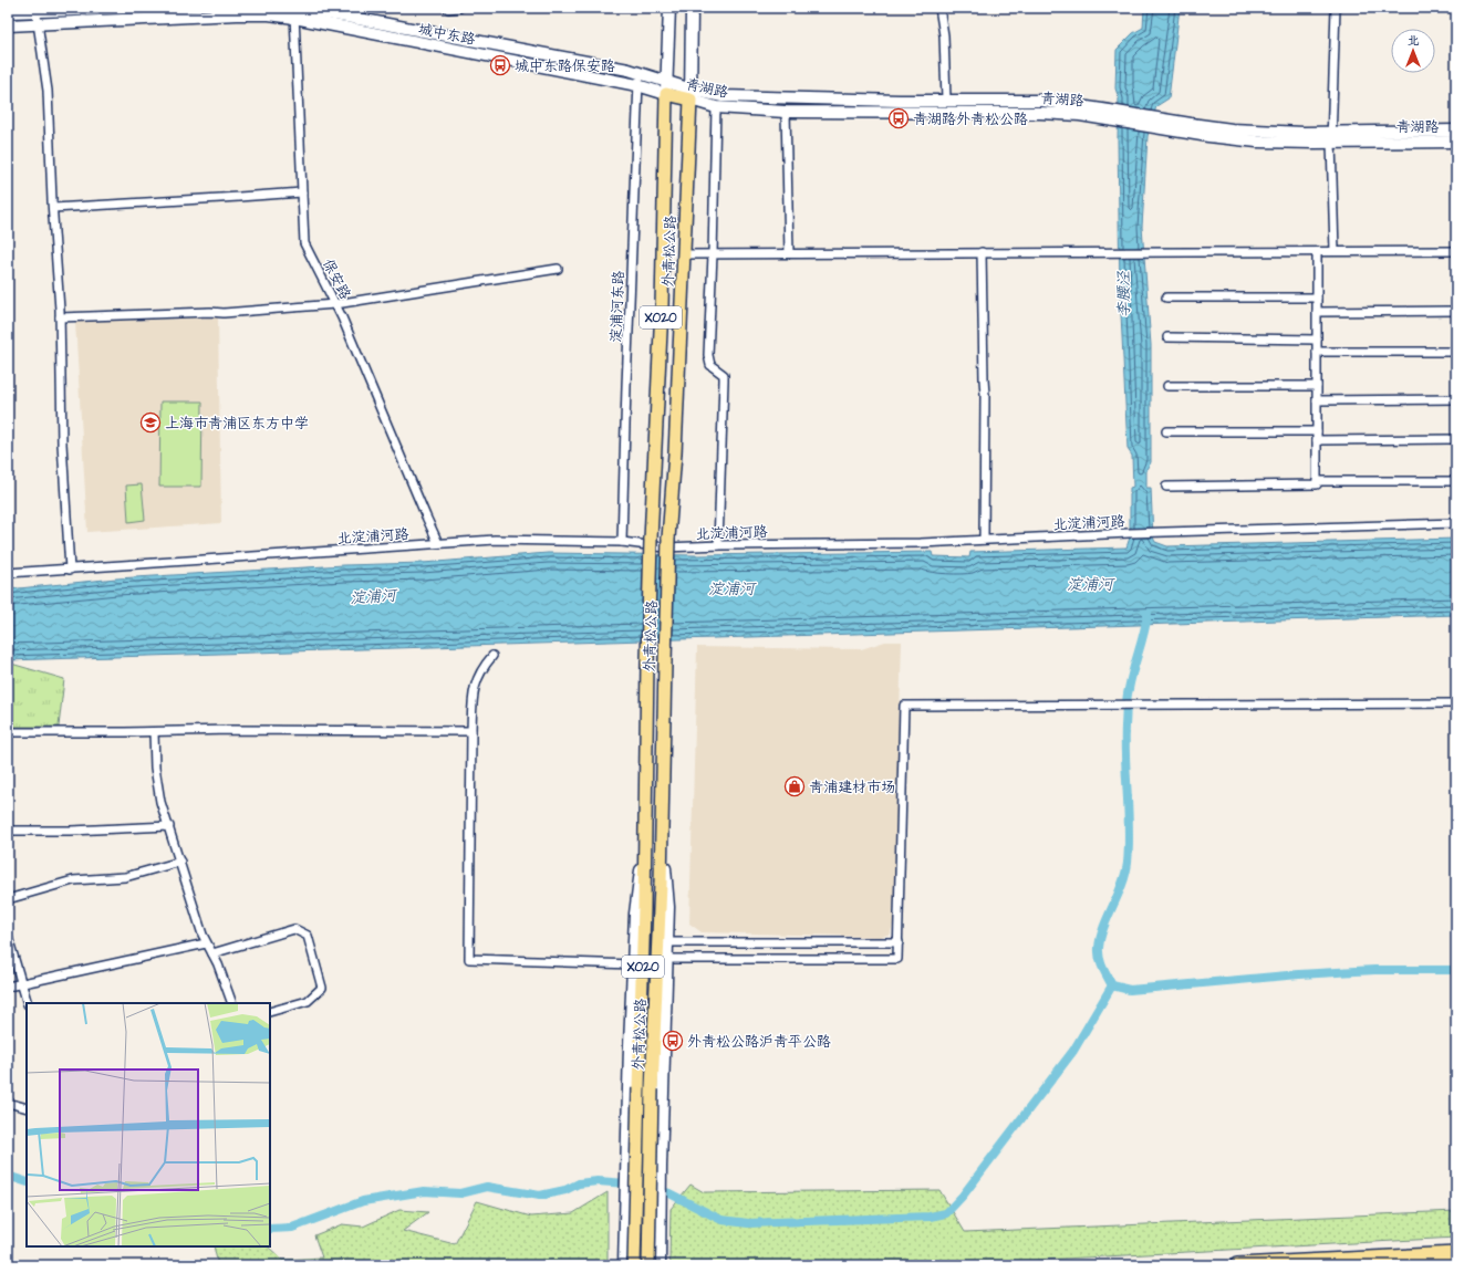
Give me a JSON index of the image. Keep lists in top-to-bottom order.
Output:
{
  "streets": {
    "main road": [
      "城中东路",
      "青湖路",
      "外青松公路",
      "X020"
    ],
    "street": ["保安路", "淀浦河东路", "北淀浦河路"]
  },
  "crossings": [
    ["城中东路", "青湖路"],
    ["城中东路", "外青松公路"],
    ["城中东路", "保安路"],
    ["城中东路", "淀浦河东路"],
    ["青湖路", "外青松公路"],
    ["保安路", "北淀浦河路"],
    ["淀浦河东路", "北淀浦河路"]
  ],
  "water": ["李腰泾", "淀浦河"],
  "places": {
    "bus stop": ["城中东路保安路", "青湖路外青松公路", "外青松公路沪青平公路"],
    "school or university": ["上海市青浦区东方中学"],
    "shop": ["青浦建材市场"]
  },
  "north": "top"
}
